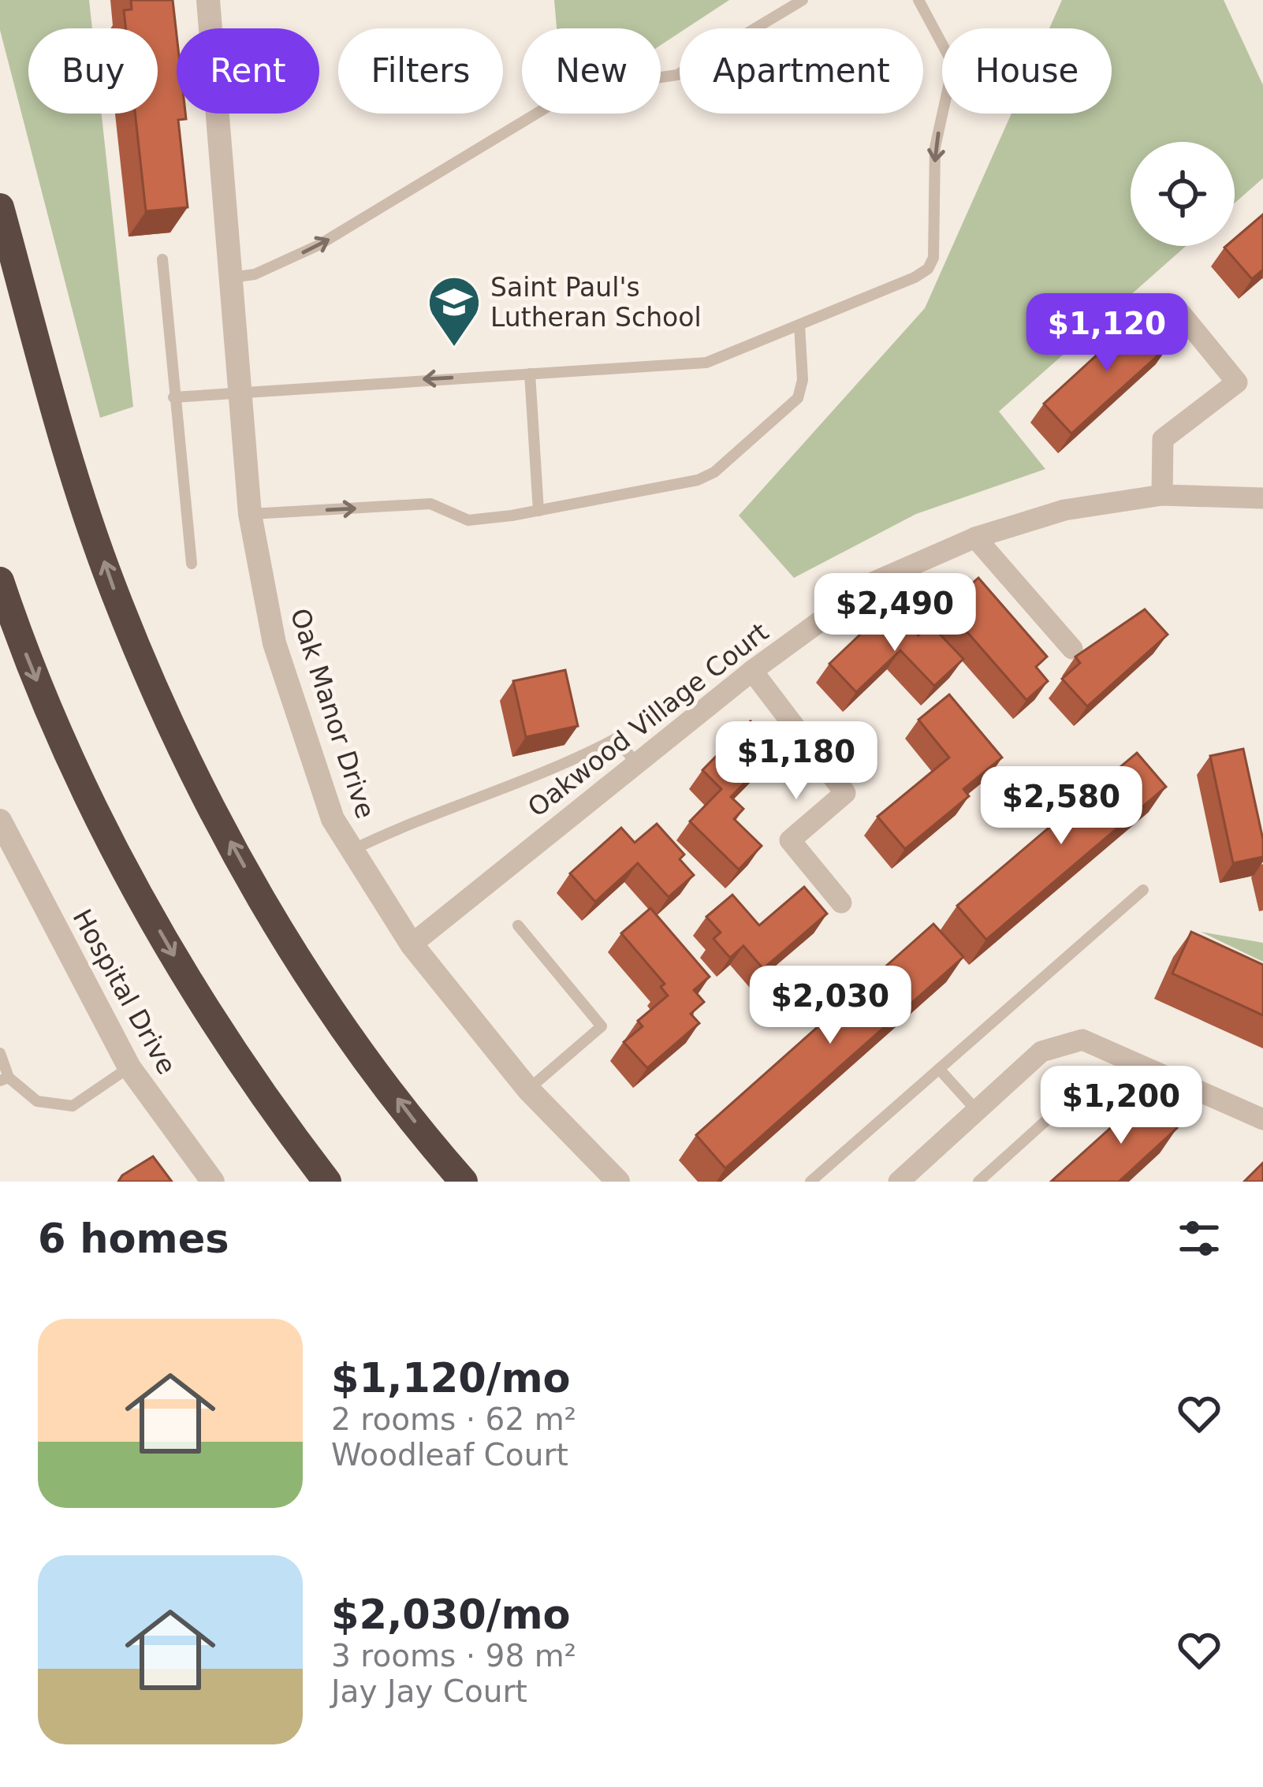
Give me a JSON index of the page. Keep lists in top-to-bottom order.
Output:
{
  "streets": {
    "street": ["Oak Manor Drive", "Oakwood Village Court", "Hospital Drive"]
  },
  "crossings": [
    ["Oak Manor Drive", "Oakwood Village Court"]
  ],
  "places": {
    "school or university": ["Saint Paul's Lutheran School"]
  },
  "page": {
    "chip": [
      "Buy",
      "Rent",
      "Filters",
      "New",
      "Apartment",
      "House"
    ],
    "price": [
      "$1,120",
      "$2,490",
      "$1,180",
      "$2,580",
      "$2,030",
      "$1,200"
    ],
    "heading": "6 homes",
    "list": [
      {
        "name": "$1,120/mo",
        "note": "2 rooms · 62 m² · Woodleaf Court"
      },
      {
        "name": "$2,030/mo",
        "note": "3 rooms · 98 m² · Jay Jay Court"
      }
    ]
  }
}
